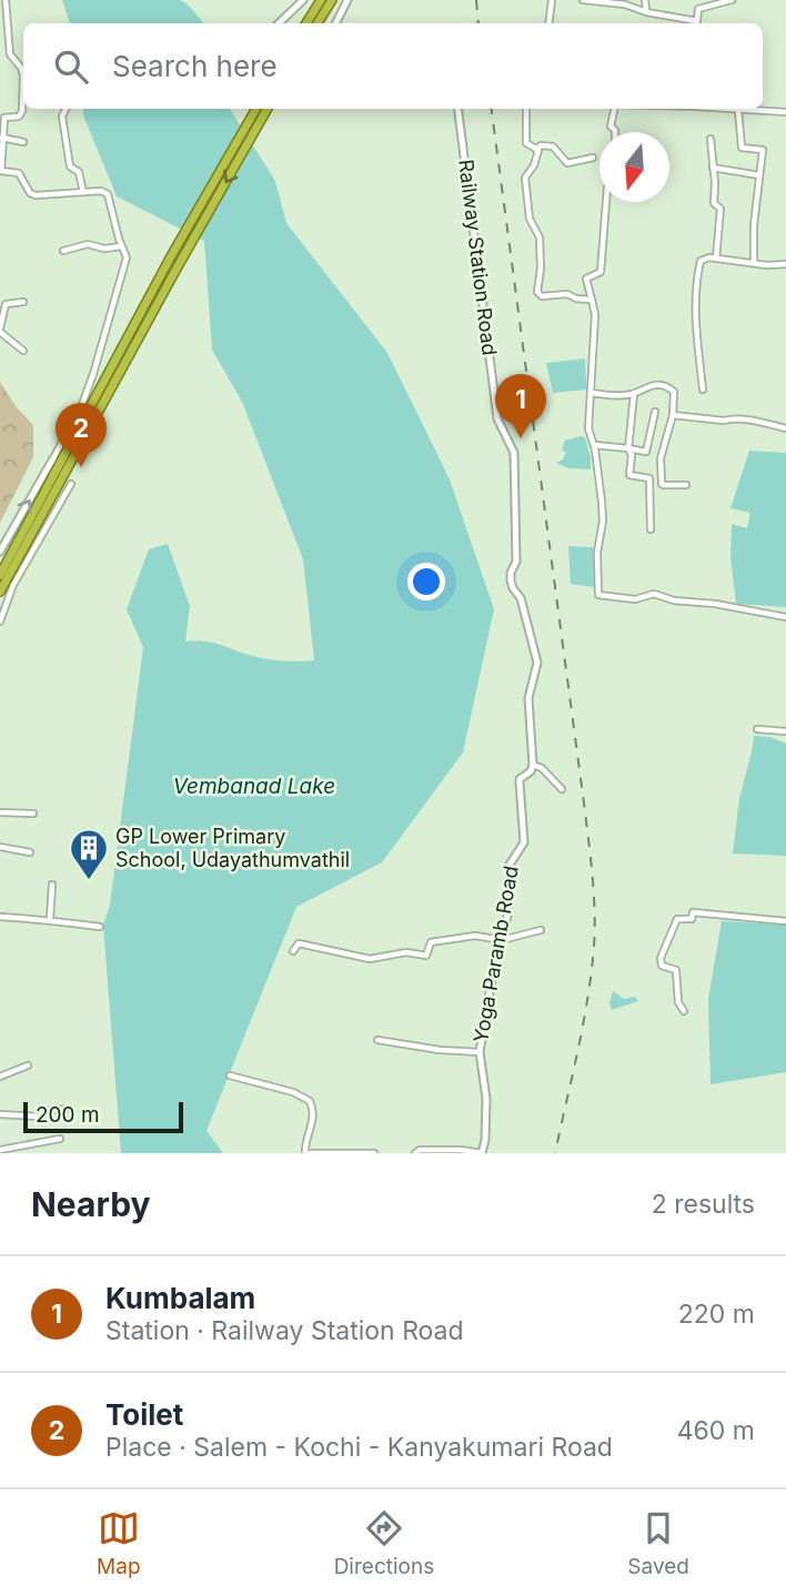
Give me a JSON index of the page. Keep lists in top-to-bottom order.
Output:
{
  "streets": {
    "street": ["Railway Station Road", "Yoga Paramb Road"]
  },
  "crossings": [
    ["Railway Station Road", "Yoga Paramb Road"]
  ],
  "water": ["Vembanad Lake"],
  "places": {
    "building": ["GP Lower Primary School, Udayathumvathil"]
  },
  "scale_bar": "200 m",
  "north": "bottom",
  "page": {
    "search": "Search here",
    "pins": ["1", "2"],
    "scale": "200 m",
    "heading": ["Nearby", "2 results"],
    "list": [
      {
        "mark": "1",
        "name": "Kumbalam",
        "note": "Station · Railway Station Road",
        "value": "220 m"
      },
      {
        "mark": "2",
        "name": "Toilet",
        "note": "Place · Salem - Kochi - Kanyakumari Road",
        "value": "460 m"
      }
    ],
    "nav": ["Map", "Directions", "Saved"]
  }
}
